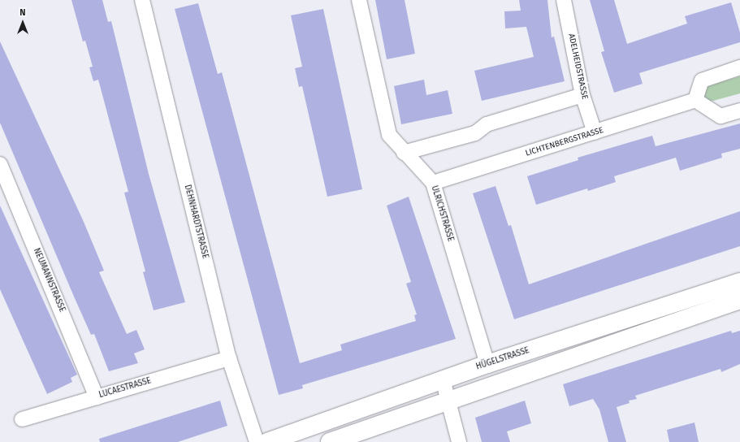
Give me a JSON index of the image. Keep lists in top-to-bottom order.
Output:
{
  "streets": {
    "main road": ["HÜGELSTRASSE"],
    "street": [
      "ADELHEIDSTRASSE",
      "LICHTENBERGSTRASSE",
      "ULRICHSTRASSE",
      "DEHNHARDTSTRASSE",
      "NEUMANNSTRASSE",
      "LUCAESTRASSE"
    ]
  },
  "crossings": [
    ["ADELHEIDSTRASSE", "LICHTENBERGSTRASSE"],
    ["LICHTENBERGSTRASSE", "ULRICHSTRASSE"],
    ["ULRICHSTRASSE", "HÜGELSTRASSE"],
    ["DEHNHARDTSTRASSE", "LUCAESTRASSE"],
    ["NEUMANNSTRASSE", "LUCAESTRASSE"]
  ],
  "north": "top"
}
